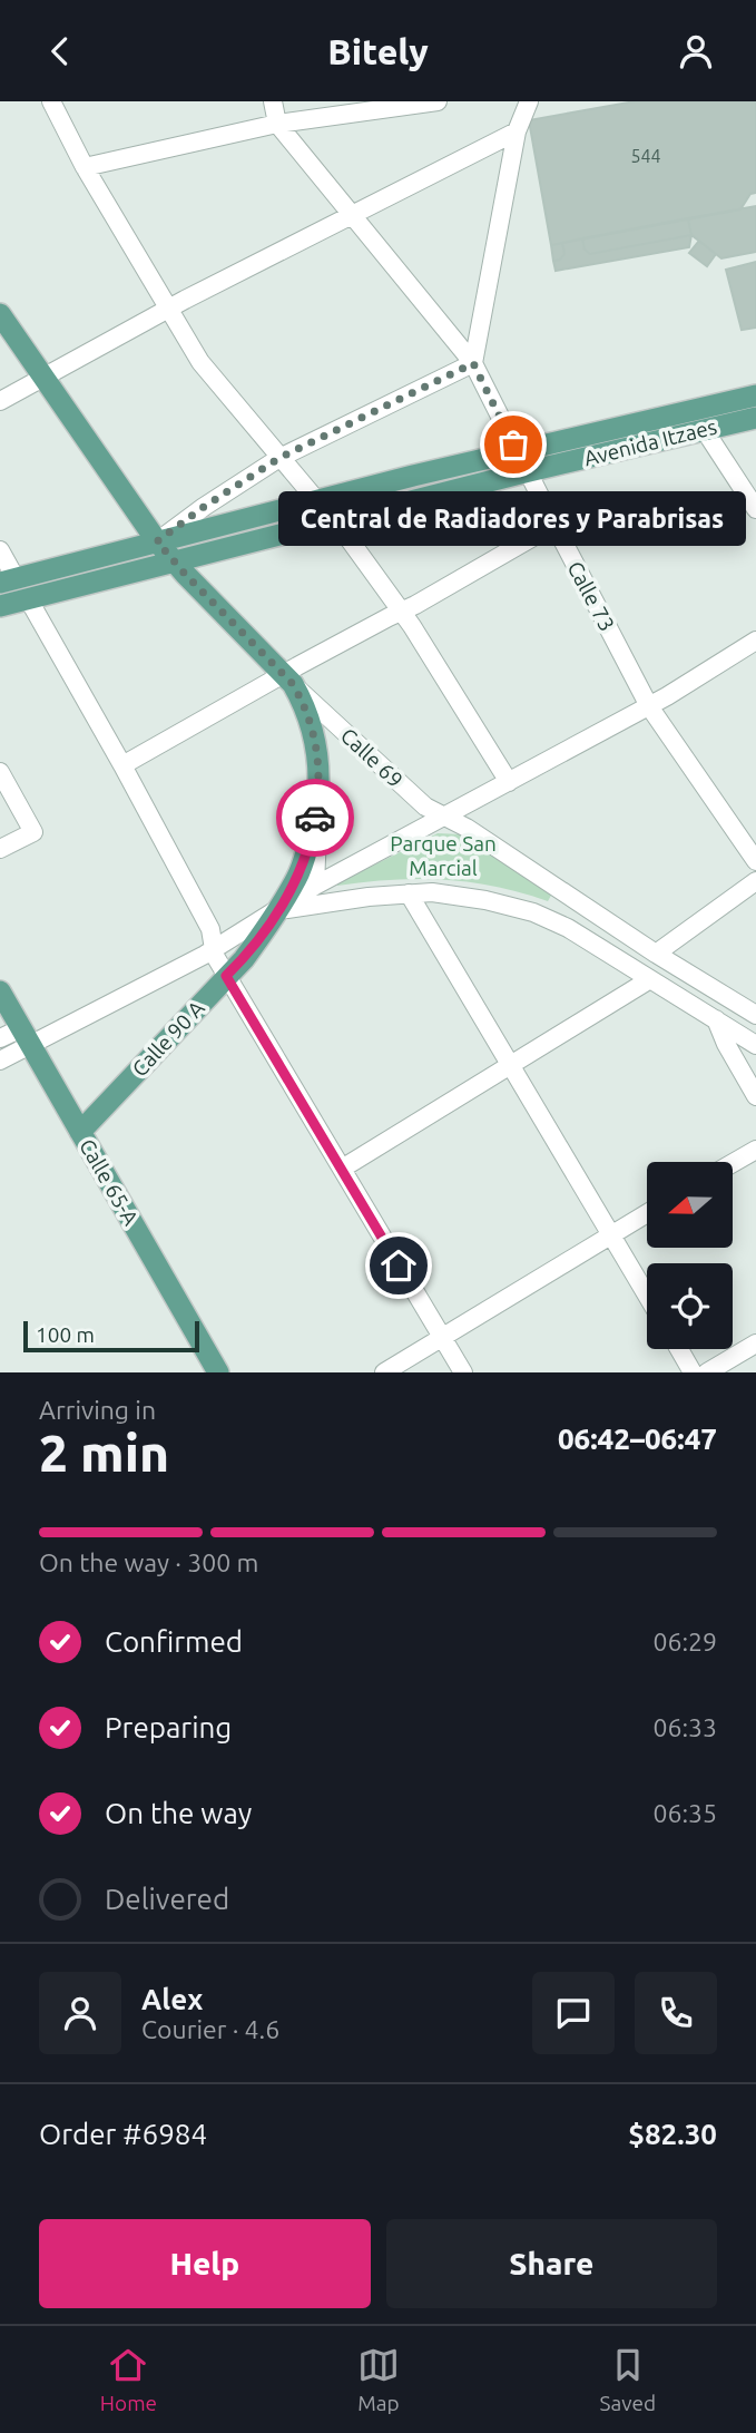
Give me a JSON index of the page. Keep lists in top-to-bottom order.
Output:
{
  "streets": {
    "main road": [
      "Avenida Itzaes",
      "Calle 69",
      "Calle 90 A",
      "Calle 65-A"
    ],
    "street": ["Calle 73"]
  },
  "crossings": [
    ["Avenida Itzaes", "Calle 73"],
    ["Avenida Itzaes", "Calle 69"],
    ["Calle 69", "Calle 90 A"],
    ["Calle 90 A", "Calle 65-A"]
  ],
  "parks": ["Parque San Marcial"],
  "places": ["Central de Radiadores y Parabrisas"],
  "house_numbers": ["544"],
  "scale_bar": "100 m",
  "north": "left",
  "page": {
    "header": "Bitely",
    "bubble": "Central de Radiadores y Parabrisas",
    "scale": "100 m",
    "heading": ["2 min", "Arriving in", "06:42–06:47"],
    "panel": [
      "Alex",
      "Courier · 4.6",
      "Order #6984",
      "$82.30"
    ],
    "bar": "On the way · 300 m",
    "list": [
      ["Confirmed", "06:29"],
      ["Preparing", "06:33"],
      ["On the way", "06:35"],
      "Delivered"
    ],
    "buttons": ["Help", "Share"],
    "tabs": ["Home", "Map", "Saved"]
  }
}
